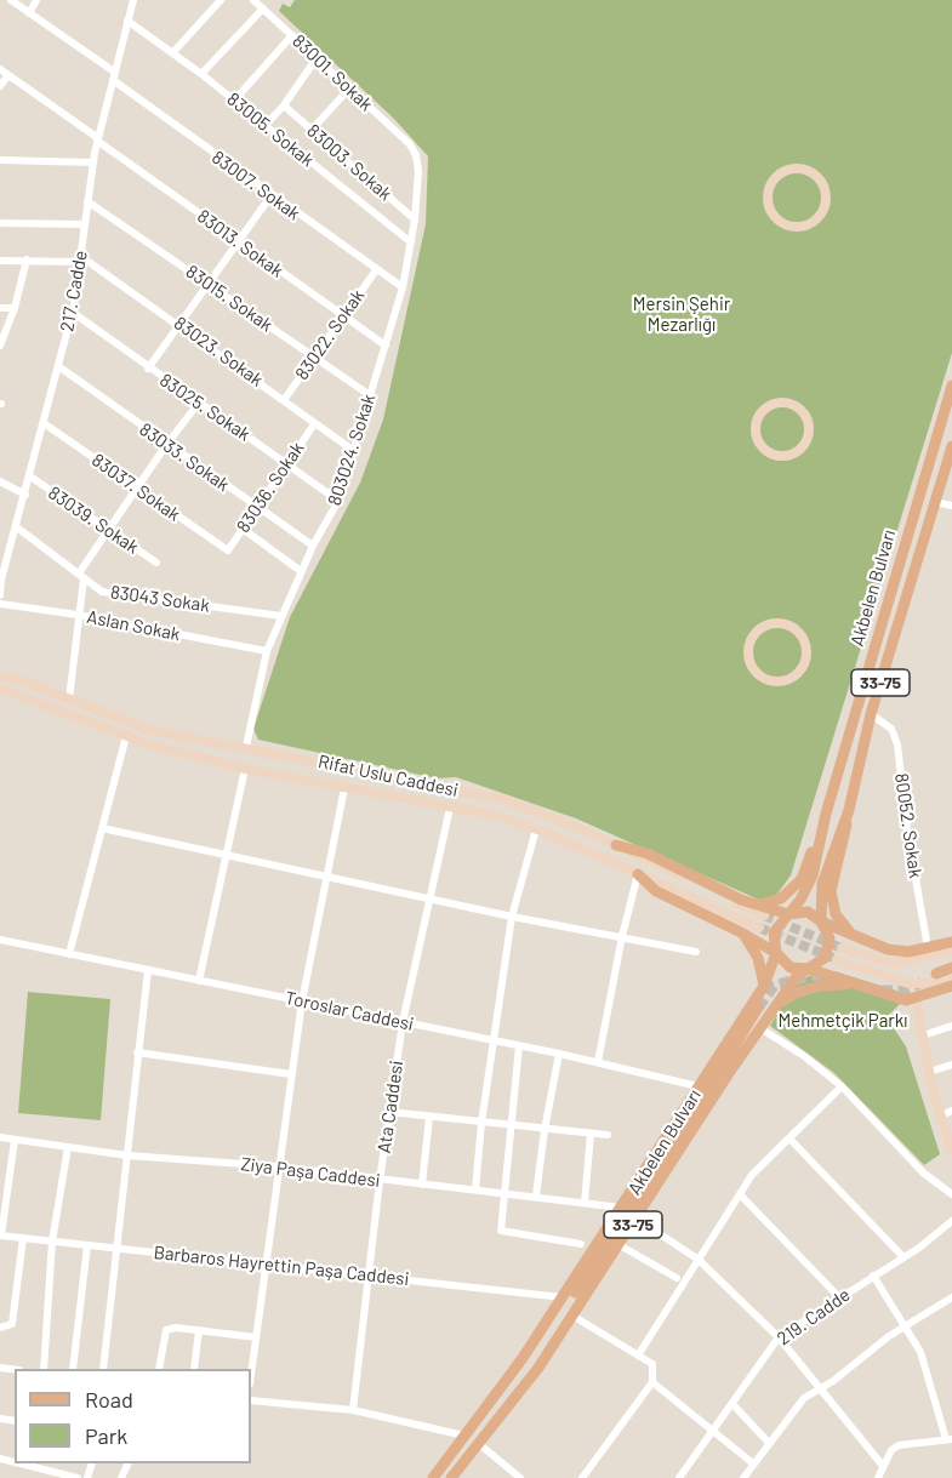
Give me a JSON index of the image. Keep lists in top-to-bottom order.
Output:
{
  "streets": {
    "main road": ["Akbelen Bulvarı", "33-75", "Rifat Uslu Caddesi"],
    "street": [
      "83001. Sokak",
      "83005. Sokak",
      "83003. Sokak",
      "83007. Sokak",
      "83013. Sokak",
      "217. Cadde",
      "83015. Sokak",
      "83022. Sokak",
      "83023. Sokak",
      "83025. Sokak",
      "803024. Sokak",
      "83033. Sokak",
      "83037. Sokak",
      "83036. Sokak",
      "83039. Sokak",
      "83043 Sokak",
      "Aslan Sokak",
      "80052. Sokak",
      "Toroslar Caddesi",
      "Ata Caddesi",
      "Ziya Paşa Caddesi",
      "Barbaros Hayrettin Paşa Caddesi",
      "219. Cadde"
    ]
  },
  "crossings": [
    ["83001. Sokak", "803024. Sokak"],
    ["83005. Sokak", "217. Cadde"],
    ["83005. Sokak", "803024. Sokak"],
    ["83003. Sokak", "803024. Sokak"],
    ["83007. Sokak", "217. Cadde"],
    ["83007. Sokak", "83022. Sokak"],
    ["83007. Sokak", "803024. Sokak"],
    ["83013. Sokak", "217. Cadde"],
    ["83013. Sokak", "83022. Sokak"],
    ["83013. Sokak", "803024. Sokak"],
    ["217. Cadde", "83015. Sokak"],
    ["217. Cadde", "83023. Sokak"],
    ["217. Cadde", "83025. Sokak"],
    ["217. Cadde", "83033. Sokak"],
    ["217. Cadde", "83037. Sokak"],
    ["217. Cadde", "83039. Sokak"],
    ["217. Cadde", "83043 Sokak"],
    ["83015. Sokak", "83022. Sokak"],
    ["83015. Sokak", "803024. Sokak"],
    ["83022. Sokak", "83023. Sokak"],
    ["83023. Sokak", "803024. Sokak"],
    ["83023. Sokak", "83036. Sokak"],
    ["83025. Sokak", "803024. Sokak"],
    ["83025. Sokak", "83036. Sokak"],
    ["803024. Sokak", "83033. Sokak"],
    ["803024. Sokak", "83043 Sokak"],
    ["803024. Sokak", "Aslan Sokak"],
    ["803024. Sokak", "Rifat Uslu Caddesi"],
    ["83033. Sokak", "83036. Sokak"],
    ["83037. Sokak", "83036. Sokak"],
    ["Akbelen Bulvarı", "33-75"],
    ["Akbelen Bulvarı", "80052. Sokak"],
    ["Akbelen Bulvarı", "Toroslar Caddesi"],
    ["Akbelen Bulvarı", "Ziya Paşa Caddesi"],
    ["Akbelen Bulvarı", "Barbaros Hayrettin Paşa Caddesi"],
    ["Rifat Uslu Caddesi", "Ata Caddesi"],
    ["Toroslar Caddesi", "Ata Caddesi"],
    ["Ata Caddesi", "Ziya Paşa Caddesi"],
    ["Ata Caddesi", "Barbaros Hayrettin Paşa Caddesi"]
  ],
  "parks": ["Mersin Şehir Mezarlığı", "Mehmetçik Parkı"],
  "legend": ["Road", "Park"]
}
